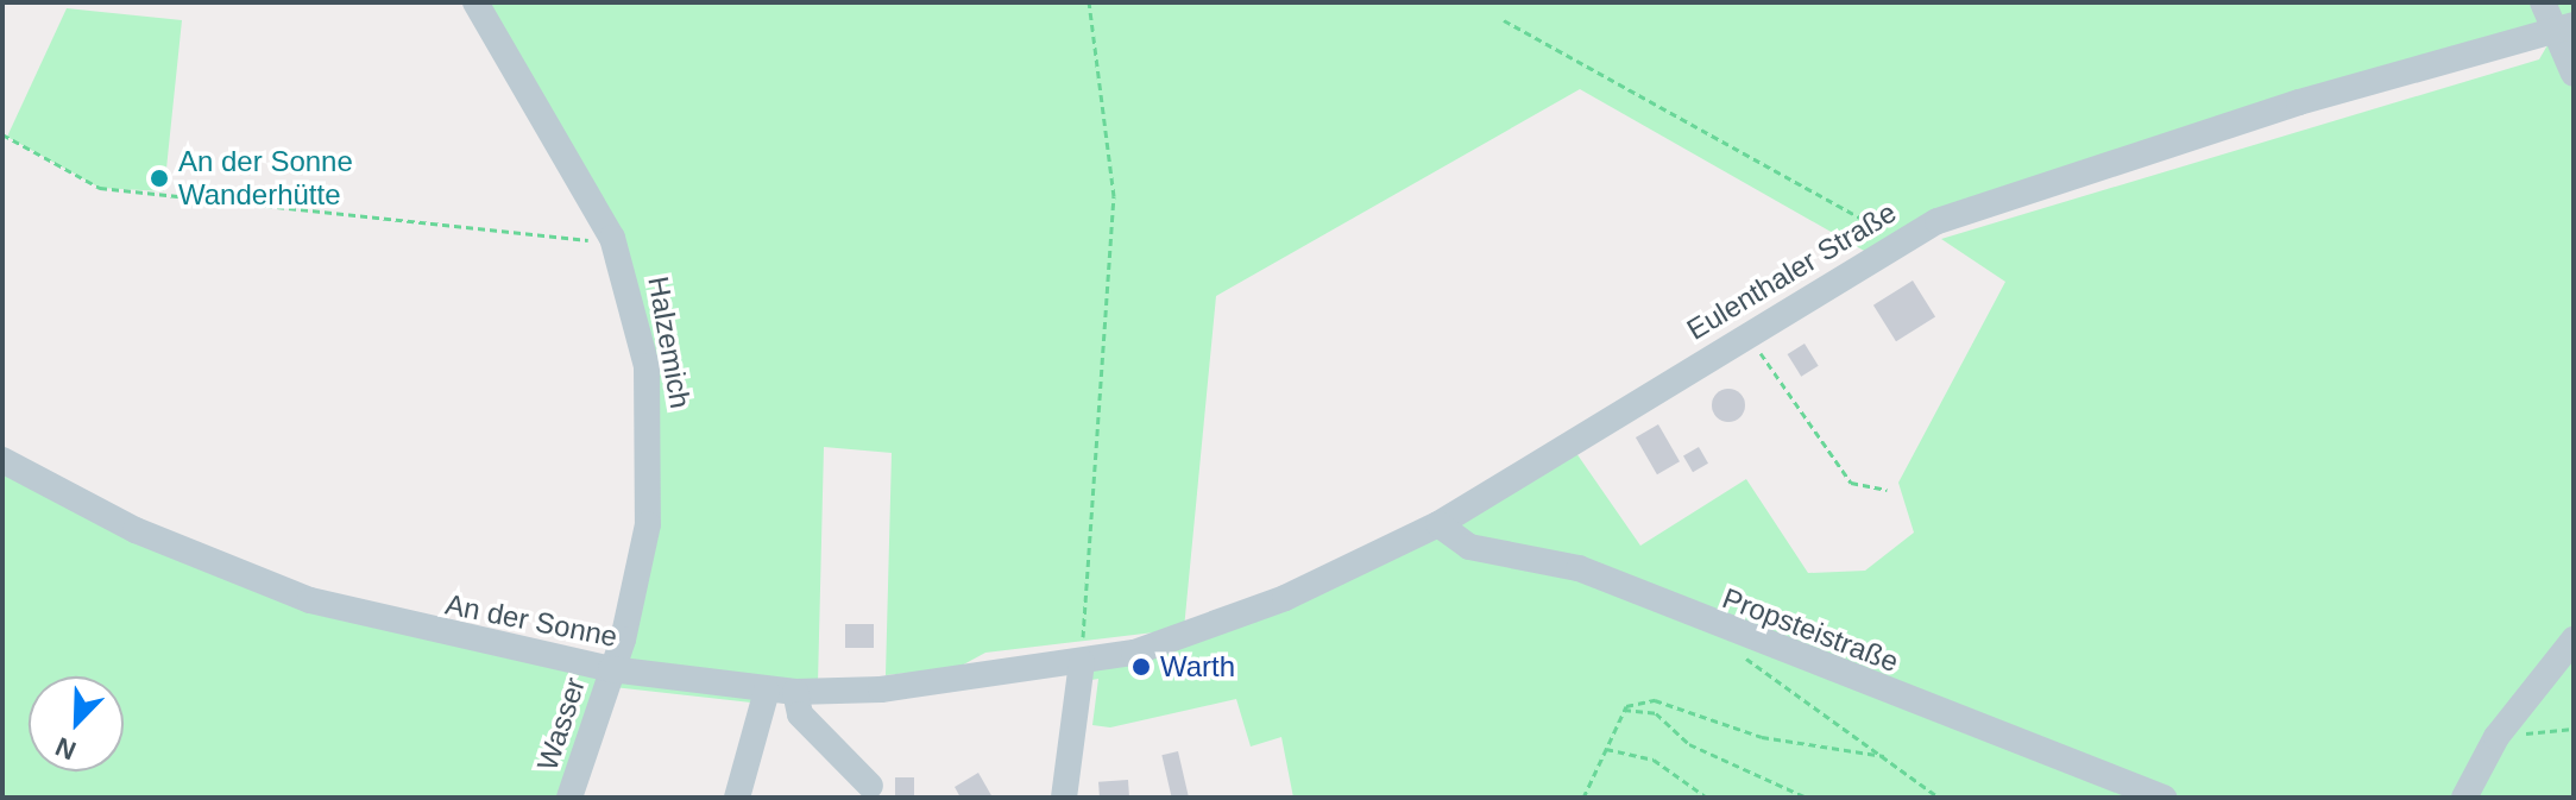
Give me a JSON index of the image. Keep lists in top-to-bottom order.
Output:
{
  "streets": {
    "street": [
      "Eulenthaler Straße",
      "Halzemich",
      "An der Sonne",
      "Propsteistraße",
      "Wasser"
    ]
  },
  "crossings": [
    ["Eulenthaler Straße", "An der Sonne"],
    ["Eulenthaler Straße", "Propsteistraße"],
    ["Halzemich", "An der Sonne"],
    ["Halzemich", "Wasser"],
    ["An der Sonne", "Wasser"]
  ],
  "places": ["An der Sonne Wanderhütte", "Warth"],
  "north": "bottom left"
}
